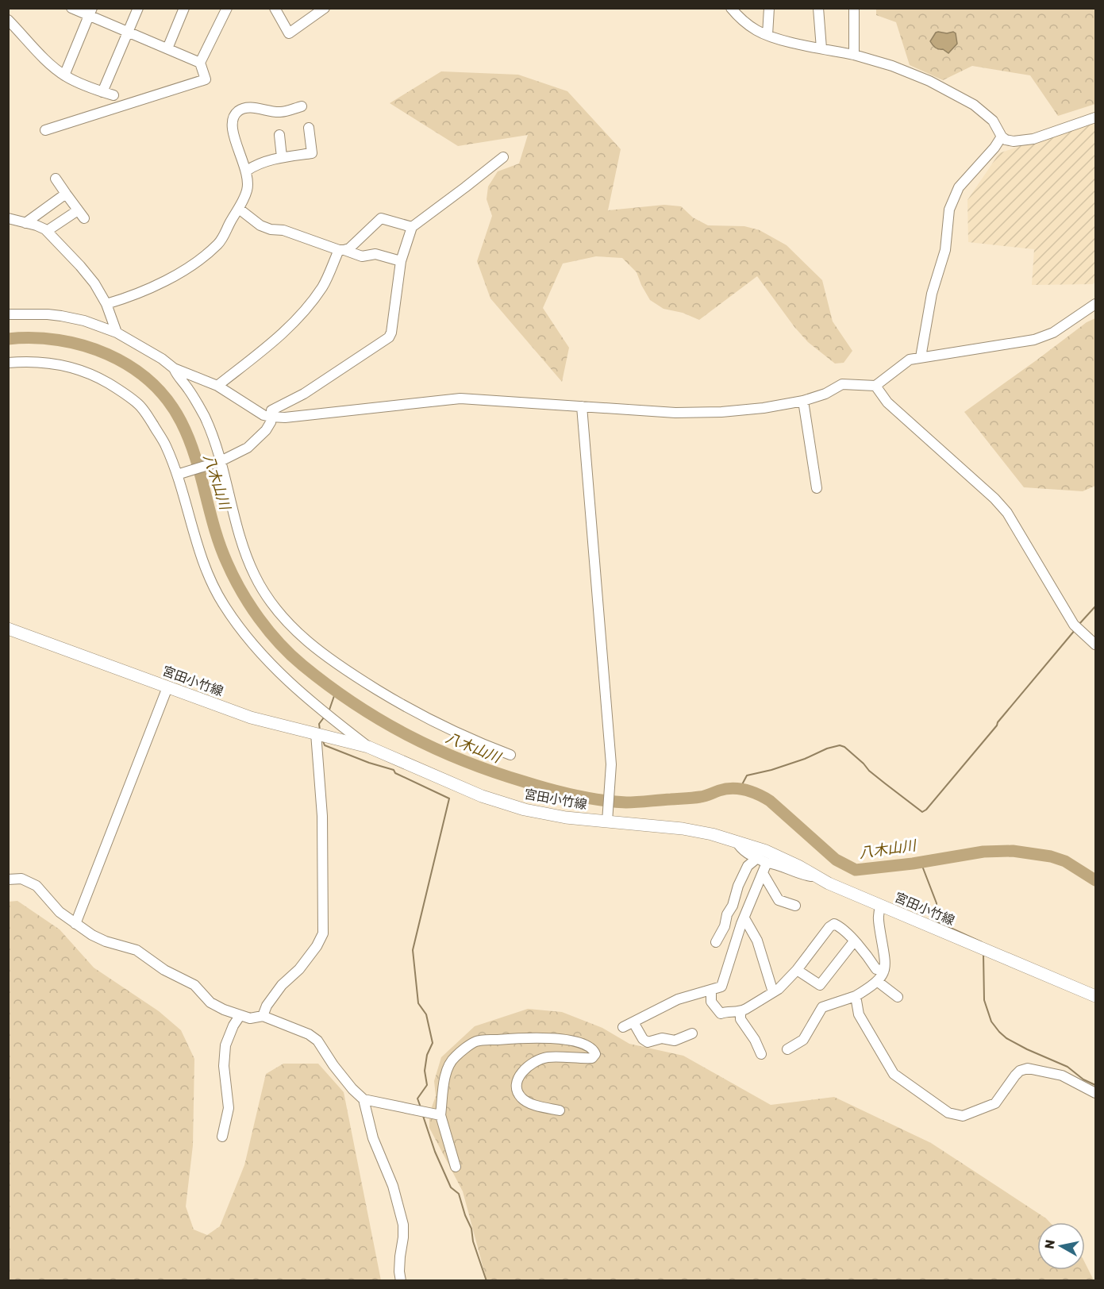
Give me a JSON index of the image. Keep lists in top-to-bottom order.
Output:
{
  "streets": {
    "main road": ["宮田小竹線"]
  },
  "water": ["八木山川"],
  "north": "left"
}
